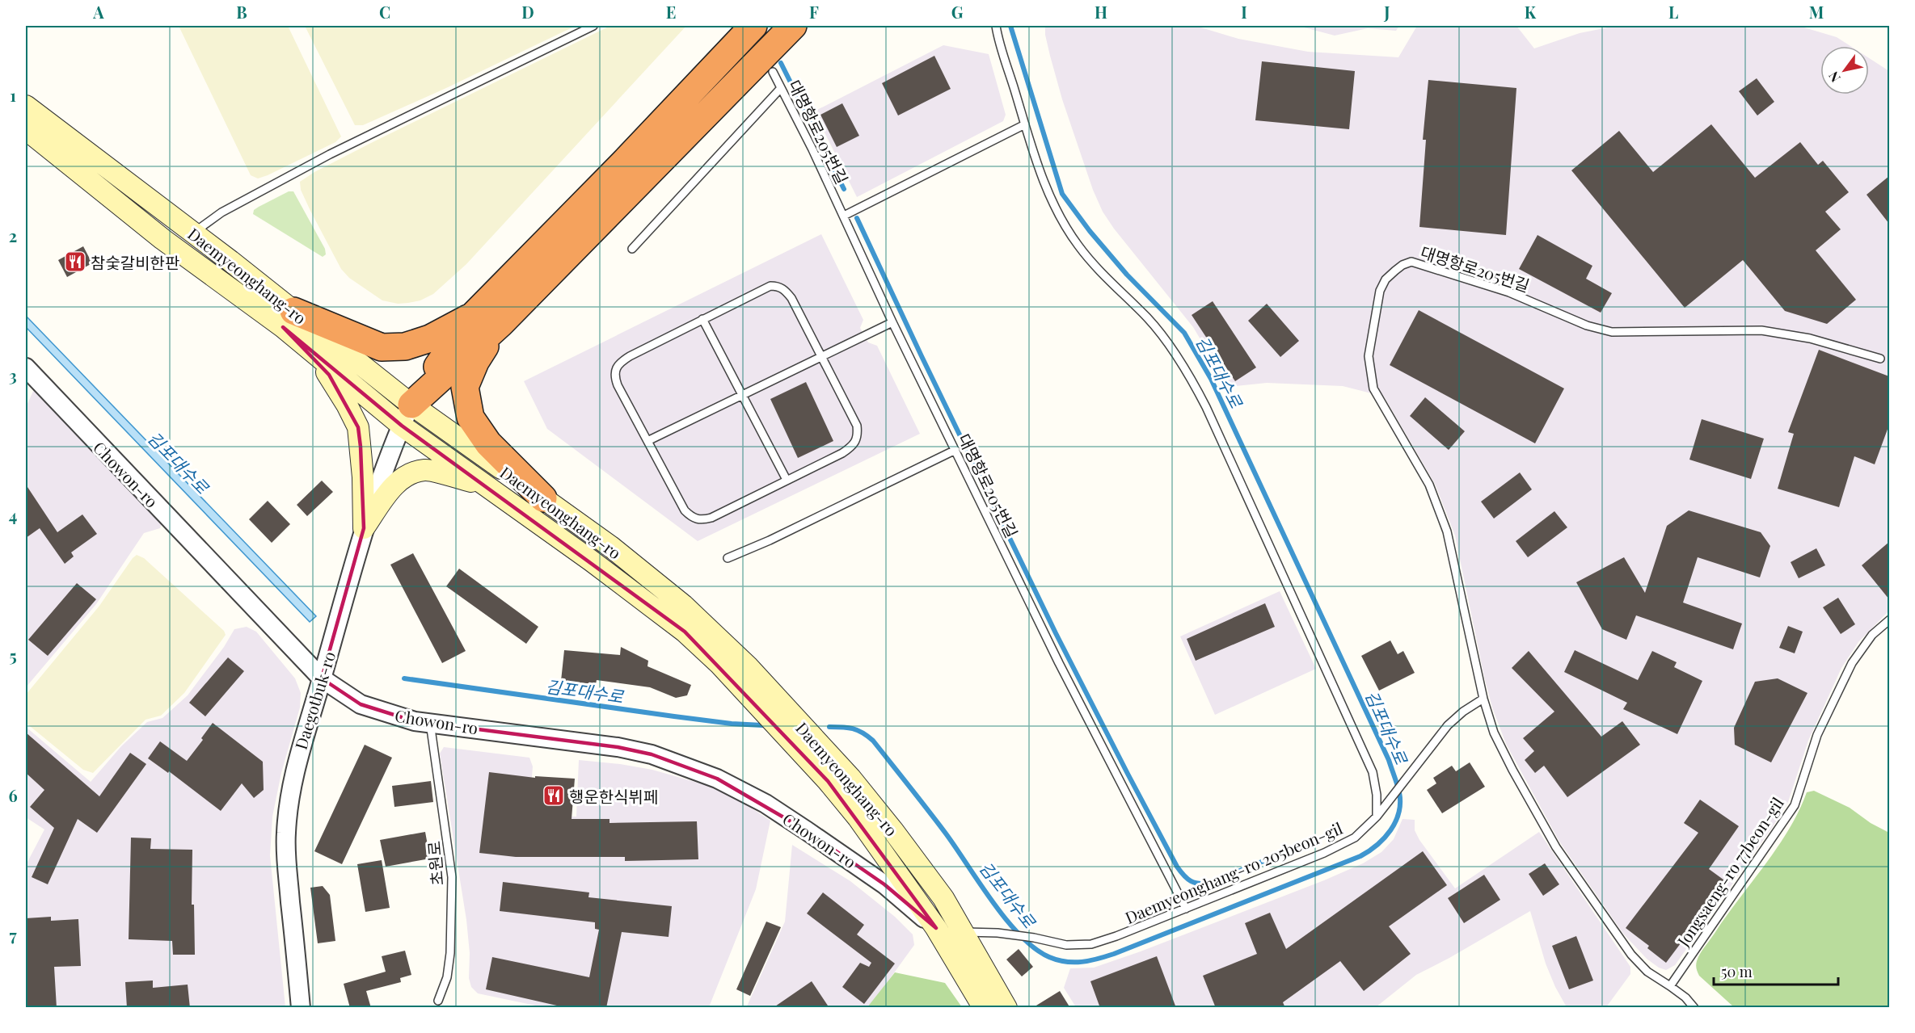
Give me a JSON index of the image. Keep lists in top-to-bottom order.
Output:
{
  "streets": {
    "main road": ["Daemyeonghang-ro"],
    "street": ["Chowon-ro", "Daegotbuk-ro"],
    "lane": [
      "대명항로205번길",
      "초원로",
      "Jongsaeng-ro 77beon-gil",
      "Daemyeonghang-ro 205beon-gil"
    ]
  },
  "crossings": [
    ["대명항로205번길", "Daemyeonghang-ro 205beon-gil"],
    ["Daemyeonghang-ro", "Chowon-ro"],
    ["Daemyeonghang-ro", "Daegotbuk-ro"],
    ["Daemyeonghang-ro", "Daemyeonghang-ro 205beon-gil"],
    ["Chowon-ro", "Daegotbuk-ro"],
    ["Chowon-ro", "초원로"]
  ],
  "water": ["김포대수로"],
  "places": {
    "restaurant": ["참숯갈비한판", "행운한식뷔페"]
  },
  "scale_bar": "50 m",
  "north": "bottom left",
  "grid": {
    "columns": [
      "A",
      "B",
      "C",
      "D",
      "E",
      "F",
      "G",
      "H",
      "I",
      "J",
      "K",
      "L",
      "M"
    ],
    "rows": [
      "1",
      "2",
      "3",
      "4",
      "5",
      "6",
      "7"
    ]
  }
}
